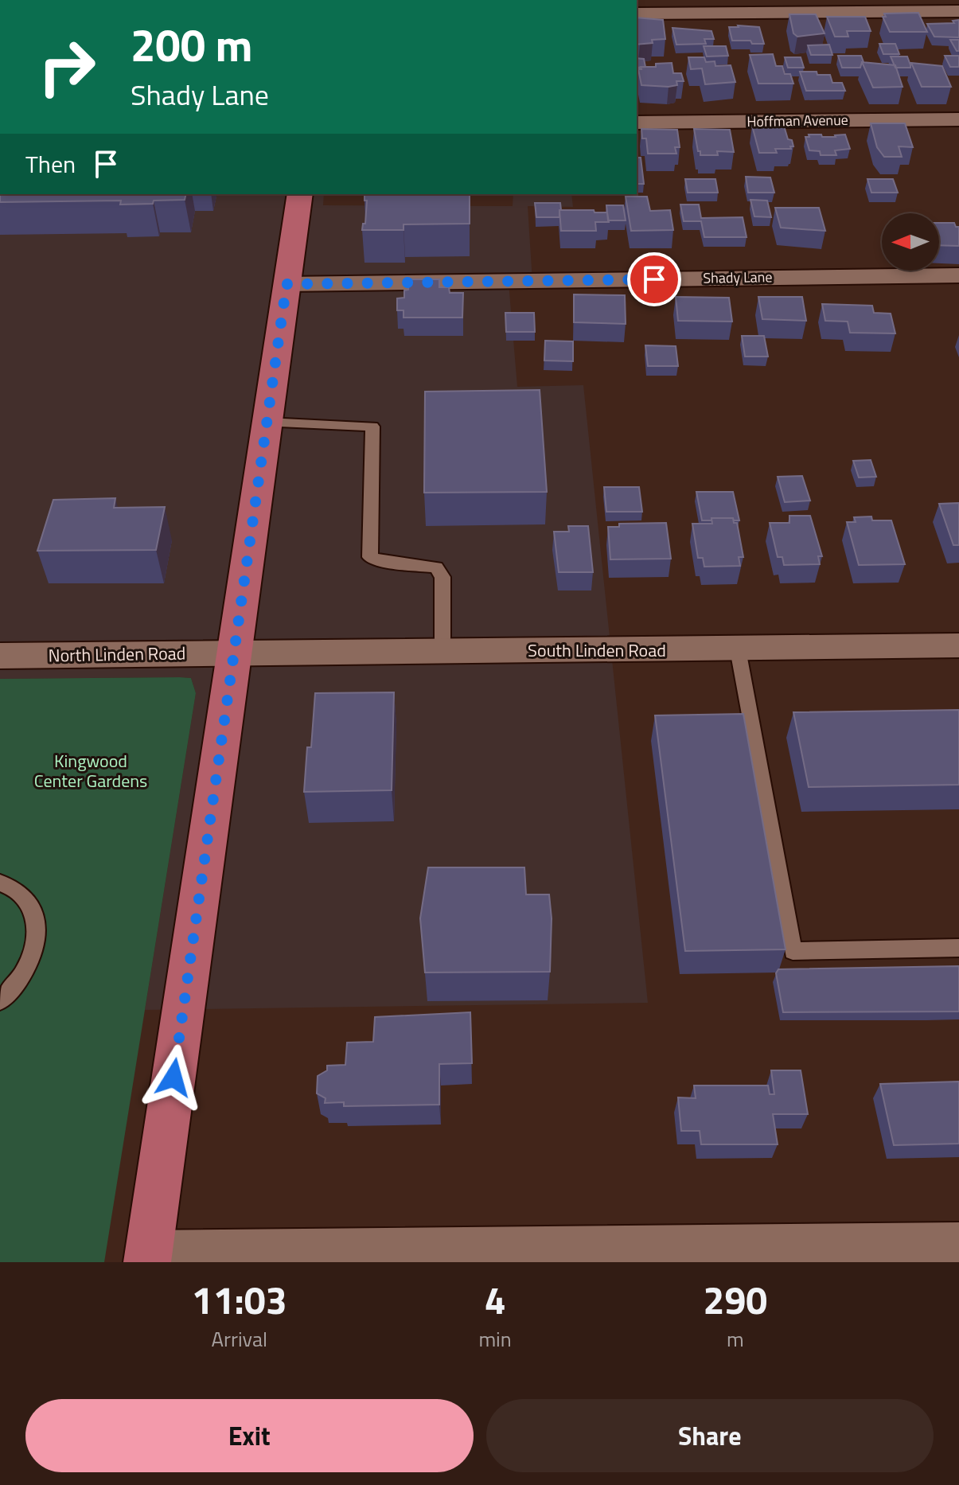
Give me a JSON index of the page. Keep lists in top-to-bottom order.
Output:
{
  "streets": {
    "street": [
      "Hoffman Avenue",
      "Shady Lane",
      "South Linden Road",
      "North Linden Road"
    ]
  },
  "crossings": [
    ["South Linden Road", "North Linden Road"]
  ],
  "parks": ["Kingwood Center Gardens"],
  "north": "left",
  "page": {
    "turn": ["200 m", "Shady Lane"],
    "then": "Then",
    "eta": [
      "11:03",
      "Arrival",
      "4",
      "min",
      "290",
      "m"
    ],
    "buttons": ["Exit", "Share"]
  }
}
